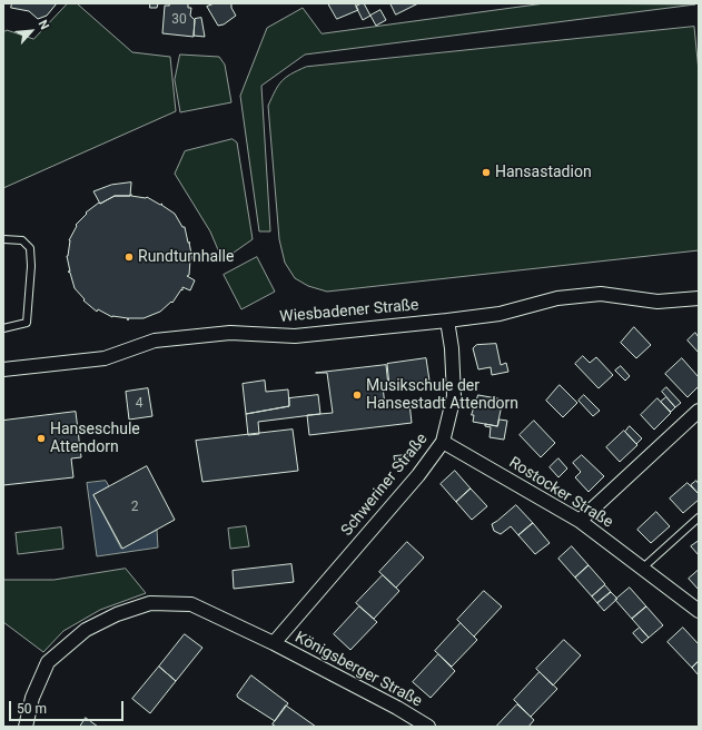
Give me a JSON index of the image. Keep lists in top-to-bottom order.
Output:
{
  "streets": {
    "street": [
      "Wiesbadener Straße",
      "Schweriner Straße",
      "Rostocker Straße",
      "Königsberger Straße"
    ]
  },
  "crossings": [
    ["Wiesbadener Straße", "Schweriner Straße"],
    ["Schweriner Straße", "Rostocker Straße"],
    ["Schweriner Straße", "Königsberger Straße"]
  ],
  "places": [
    "Hansastadion",
    "Rundturnhalle",
    "Musikschule der Hansestadt Attendorn",
    "Hanseschule Attendorn"
  ],
  "house_numbers": ["30", "4", "2"],
  "scale_bar": "50 m",
  "north": "top right"
}
